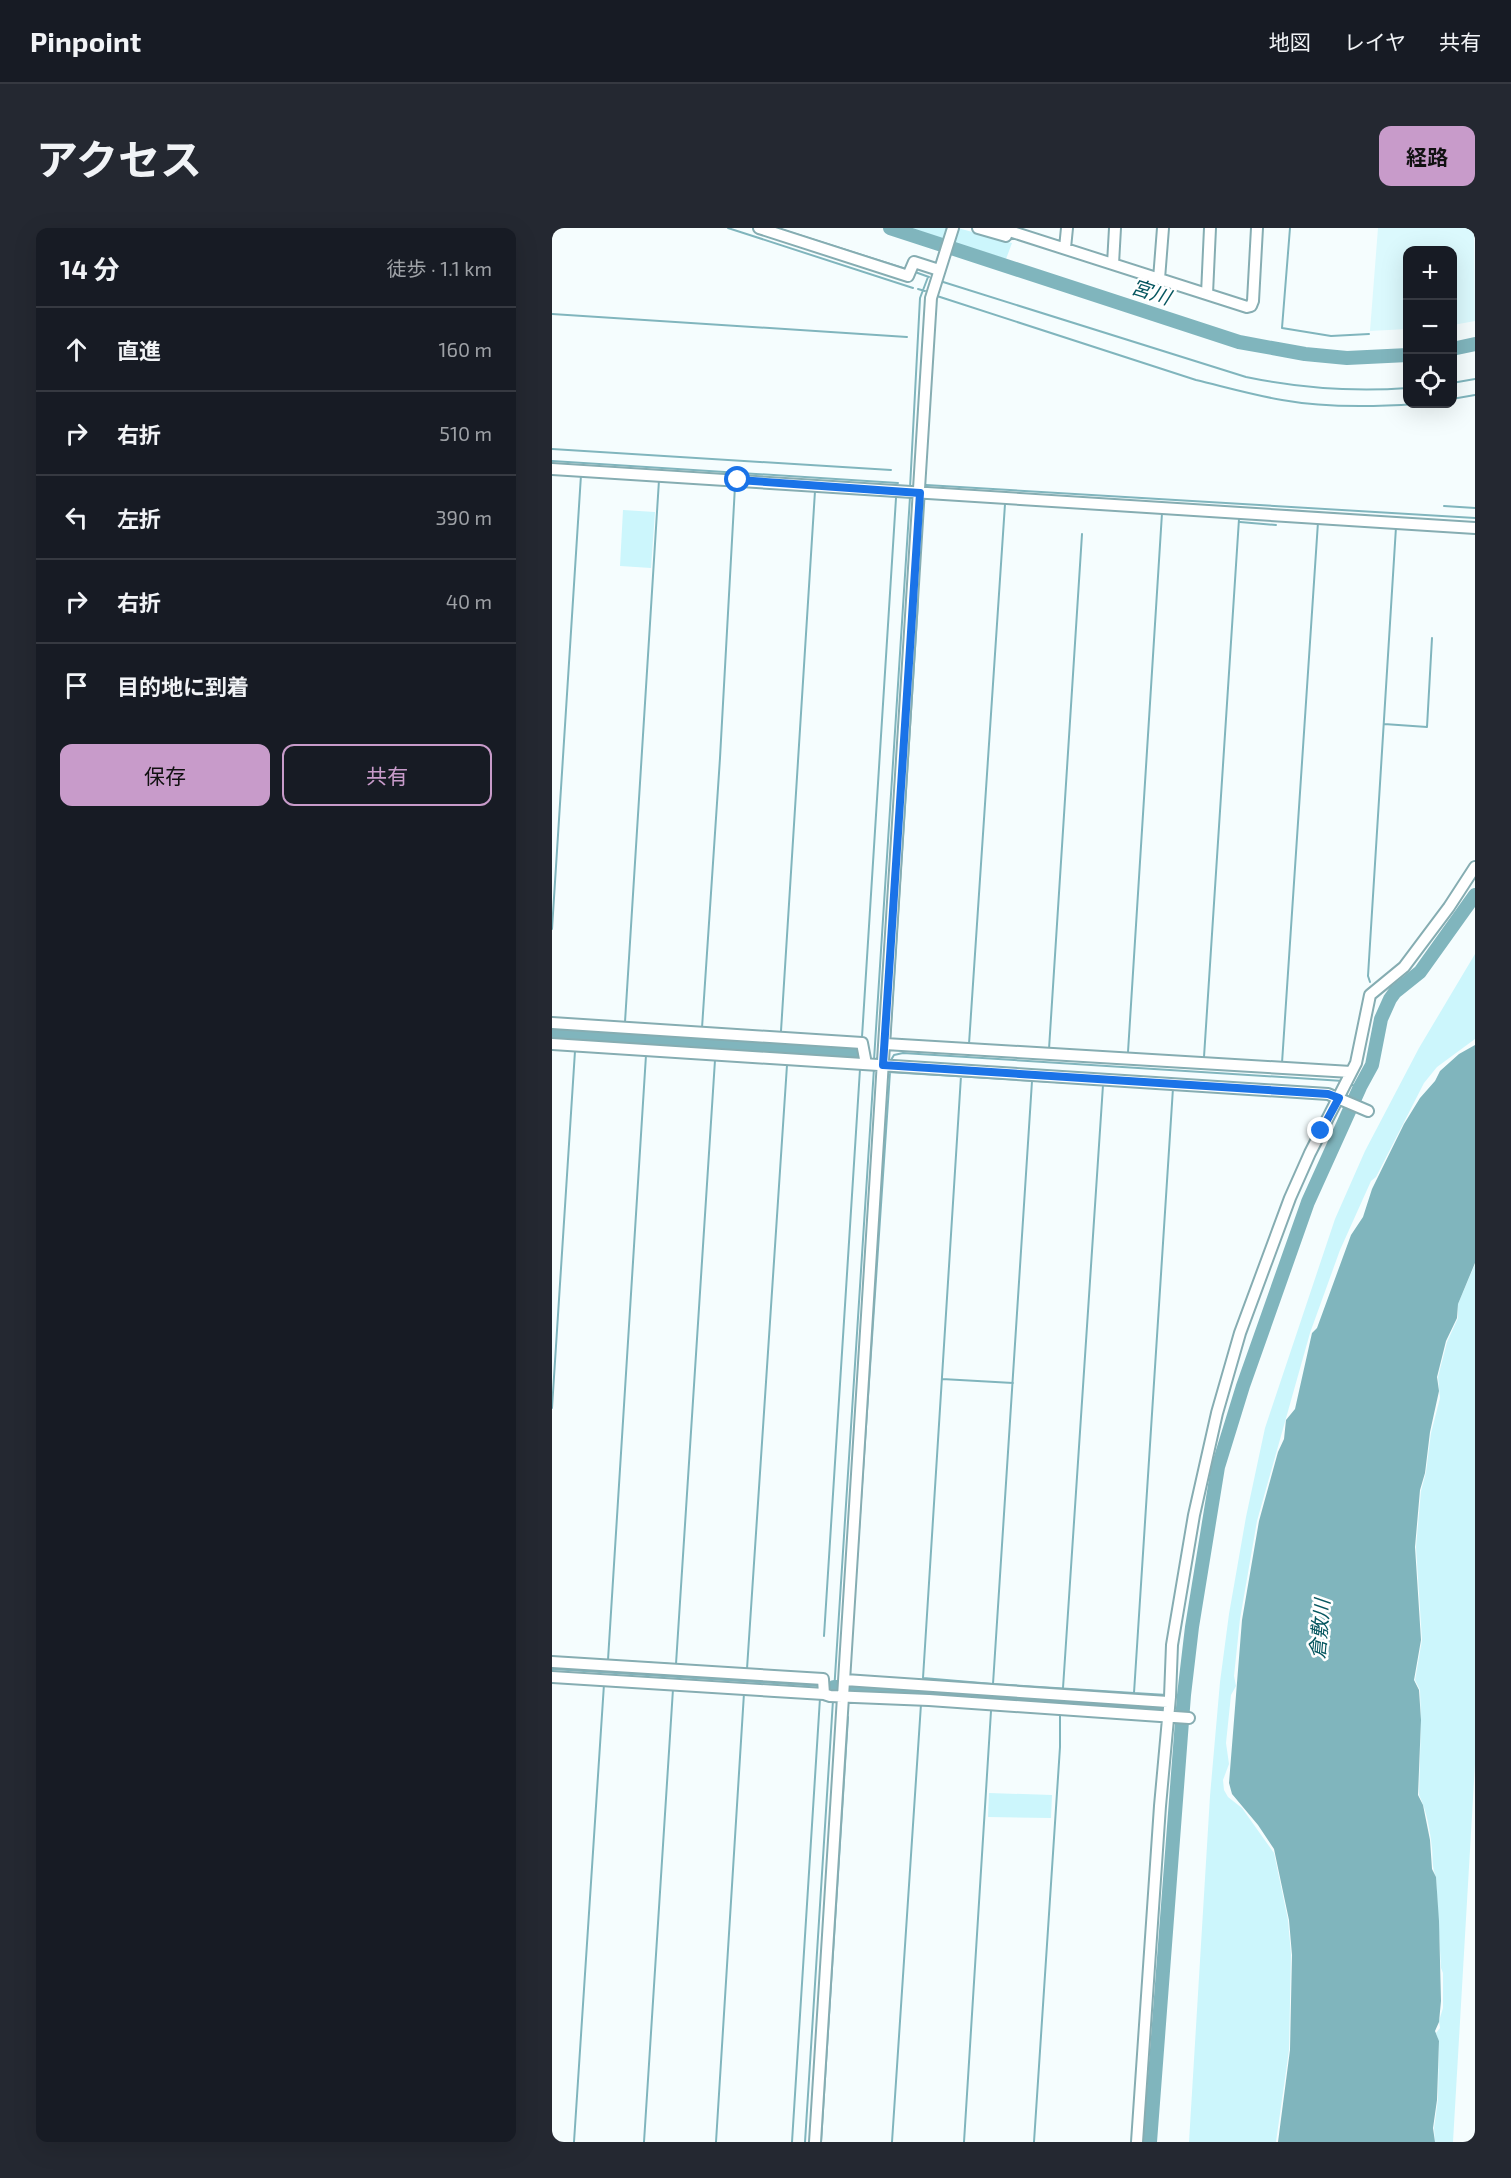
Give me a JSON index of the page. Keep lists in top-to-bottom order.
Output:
{
  "water": ["宮川", "倉敷川"],
  "page": {
    "header": "Pinpoint",
    "nav": ["地図", "レイヤ", "共有"],
    "title": "アクセス",
    "buttons": [
      "経路",
      ["保存", "共有"]
    ],
    "heading": ["14 分", "徒歩 · 1.1 km"],
    "map_buttons": ["+", "−"],
    "list": [
      ["直進", "160 m"],
      ["右折", "510 m"],
      ["左折", "390 m"],
      ["右折", "40 m"],
      "目的地に到着"
    ]
  }
}
